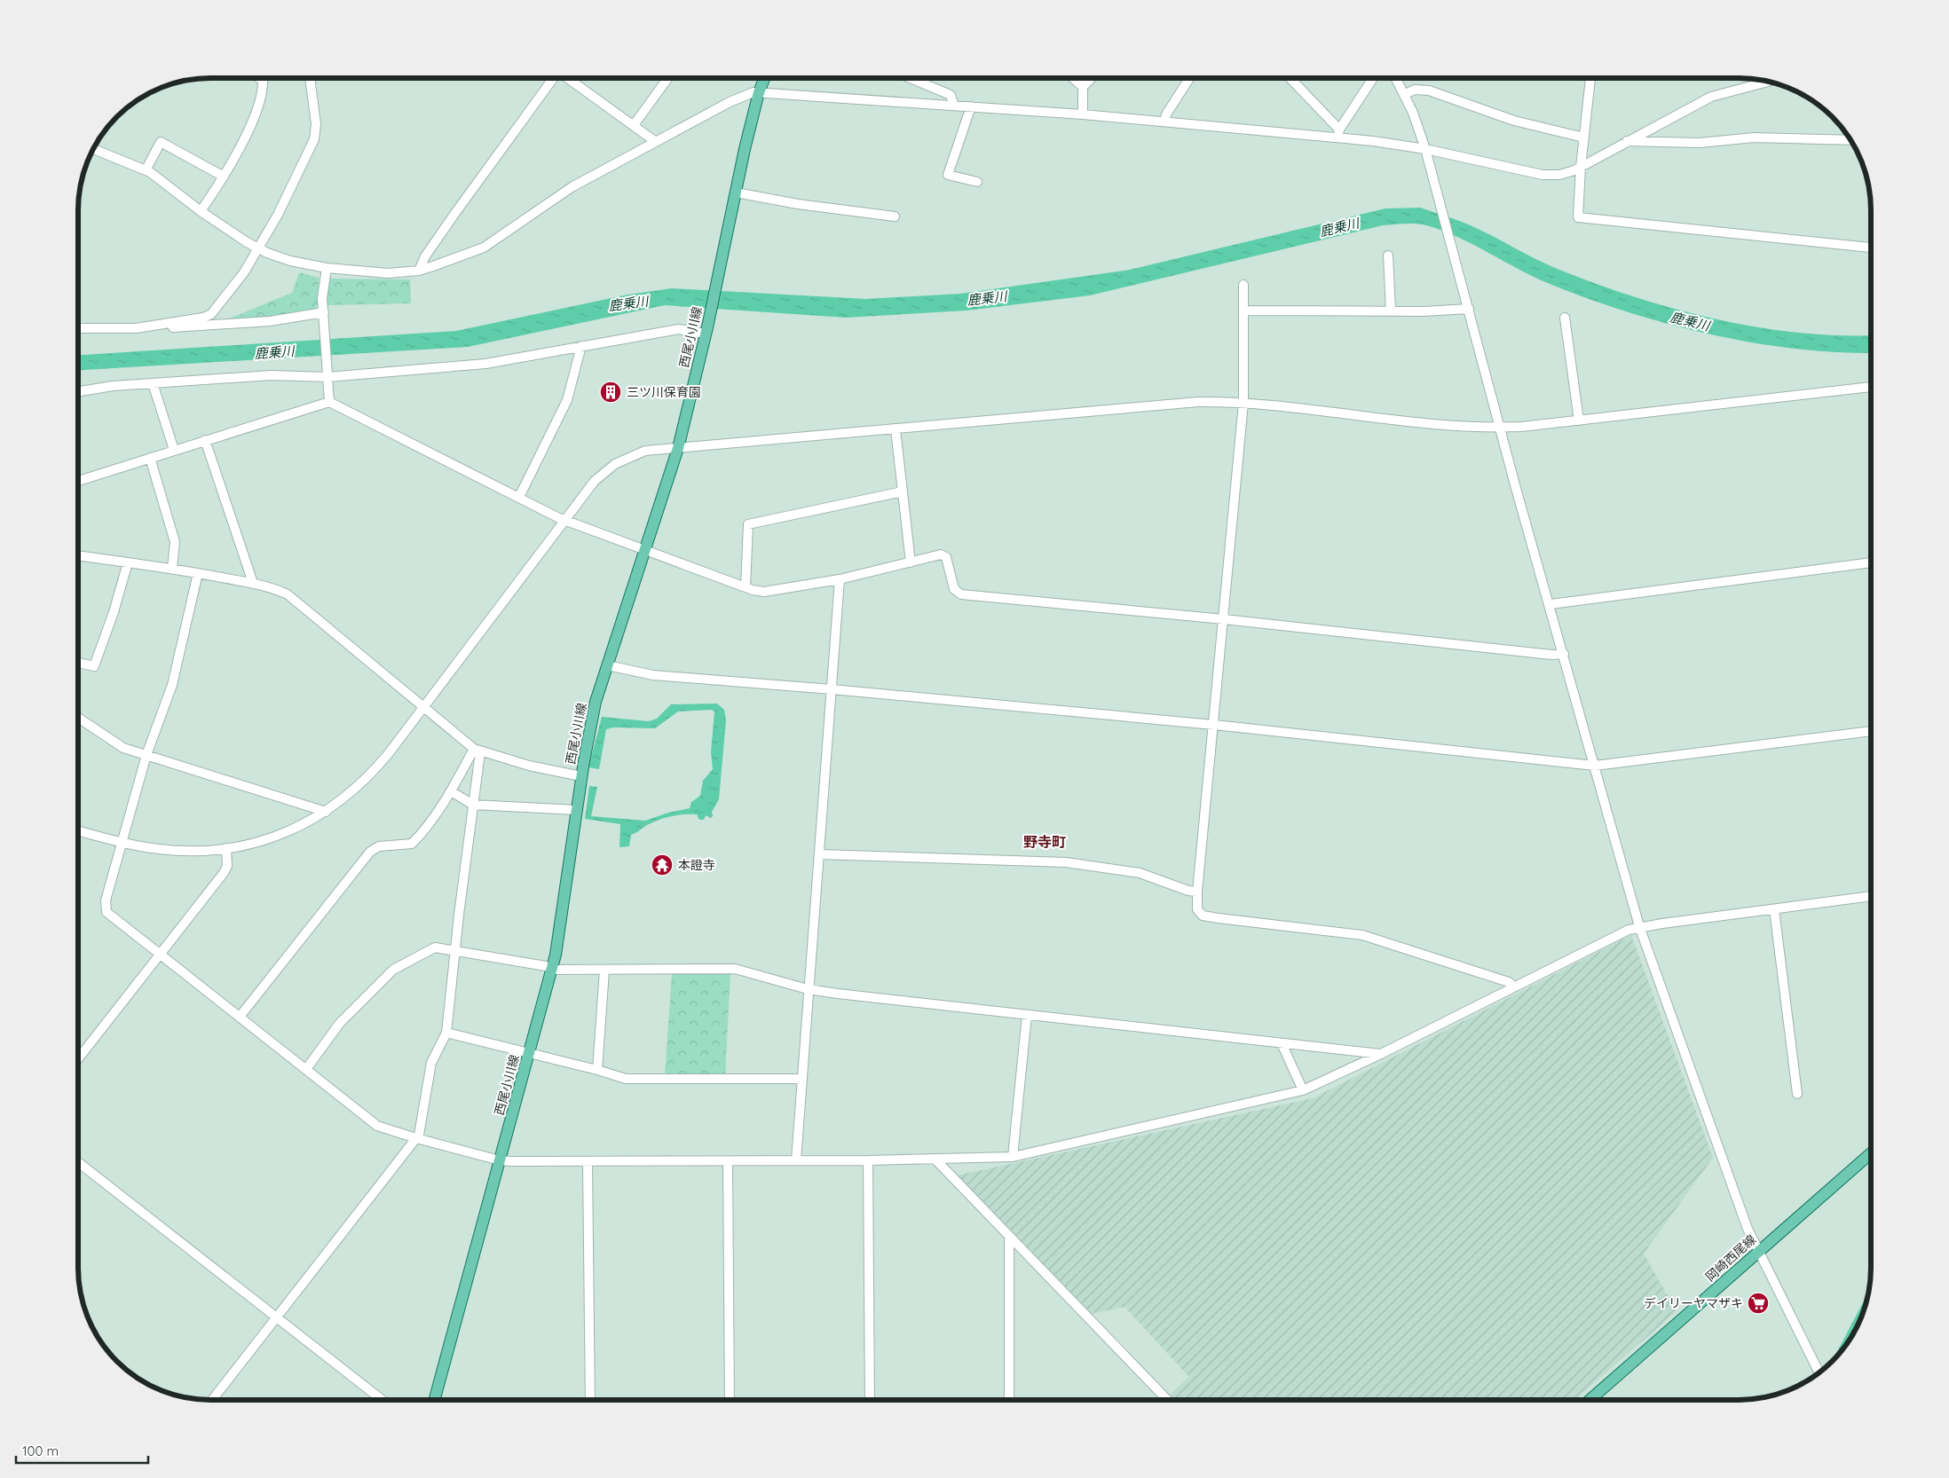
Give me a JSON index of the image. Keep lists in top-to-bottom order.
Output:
{
  "streets": {
    "main road": ["西尾小川線", "岡崎西尾線"]
  },
  "districts": ["野寺町"],
  "water": ["鹿乗川"],
  "places": {
    "building": ["三ツ川保育園"],
    "temple": ["本證寺"],
    "supermarket": ["デイリーヤマザキ"]
  },
  "scale_bar": "100 m"
}
